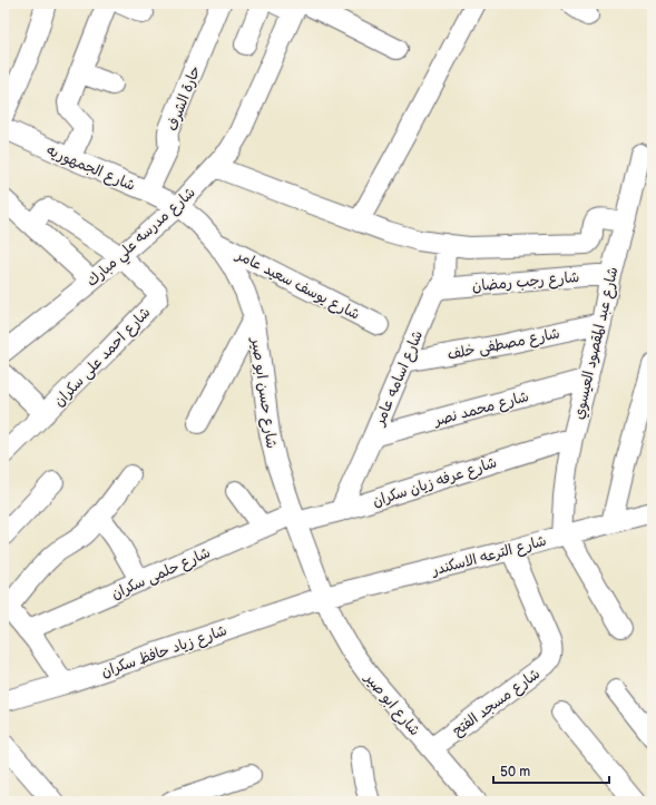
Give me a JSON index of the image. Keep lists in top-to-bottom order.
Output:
{
  "streets": {
    "street": [
      "حارة الشرف",
      "شارع الجمهوريه",
      "شارع مدرسه علي مبارك",
      "شارع رجب رمضان",
      "شارع يوسف سعيد عامر",
      "شارع مصطفى خلف",
      "شارع عبد المقصود العيسوي",
      "شارع احمد على سكران",
      "شارع اسامه عامر",
      "شارع حسن ابو صير",
      "شارع محمد نصر",
      "شارع عرفه زيان سكران",
      "شارع الترعه الاسكندر",
      "شارع حلمى سكران",
      "شارع زياد حافظ سكران",
      "شارع مسجد الفتح",
      "شارع ابو صير"
    ]
  },
  "crossings": [
    ["حارة الشرف", "شارع الجمهوريه"],
    ["شارع الجمهوريه", "شارع مدرسه علي مبارك"],
    ["شارع الجمهوريه", "شارع حسن ابو صير"],
    ["شارع مدرسه علي مبارك", "شارع احمد على سكران"],
    ["شارع مدرسه علي مبارك", "شارع حسن ابو صير"],
    ["شارع رجب رمضان", "شارع عبد المقصود العيسوي"],
    ["شارع رجب رمضان", "شارع اسامه عامر"],
    ["شارع يوسف سعيد عامر", "شارع حسن ابو صير"],
    ["شارع مصطفى خلف", "شارع عبد المقصود العيسوي"],
    ["شارع مصطفى خلف", "شارع اسامه عامر"],
    ["شارع عبد المقصود العيسوي", "شارع محمد نصر"],
    ["شارع عبد المقصود العيسوي", "شارع عرفه زيان سكران"],
    ["شارع عبد المقصود العيسوي", "شارع الترعه الاسكندر"],
    ["شارع اسامه عامر", "شارع محمد نصر"],
    ["شارع اسامه عامر", "شارع عرفه زيان سكران"],
    ["شارع حسن ابو صير", "شارع عرفه زيان سكران"],
    ["شارع حسن ابو صير", "شارع الترعه الاسكندر"],
    ["شارع حسن ابو صير", "شارع حلمى سكران"],
    ["شارع حسن ابو صير", "شارع زياد حافظ سكران"],
    ["شارع حسن ابو صير", "شارع ابو صير"],
    ["شارع عرفه زيان سكران", "شارع حلمى سكران"],
    ["شارع الترعه الاسكندر", "شارع زياد حافظ سكران"],
    ["شارع الترعه الاسكندر", "شارع مسجد الفتح"],
    ["شارع الترعه الاسكندر", "شارع ابو صير"],
    ["شارع زياد حافظ سكران", "شارع ابو صير"],
    ["شارع مسجد الفتح", "شارع ابو صير"]
  ],
  "scale_bar": "50 m"
}
